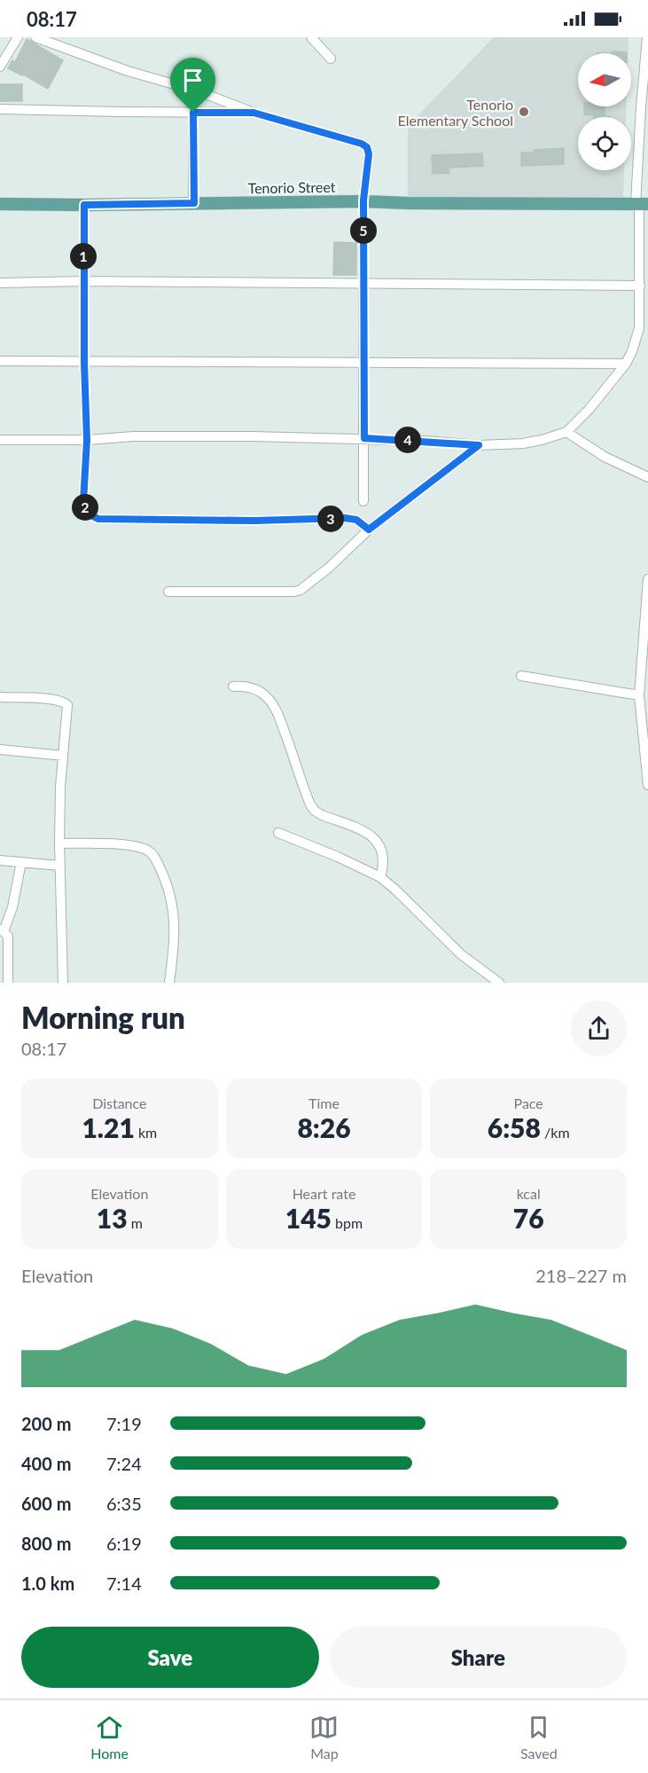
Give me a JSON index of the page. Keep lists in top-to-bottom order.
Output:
{
  "streets": {
    "main road": ["Tenorio Street"]
  },
  "places": ["Tenorio Elementary School"],
  "north": "left",
  "page": {
    "status": "08:17",
    "pins": [
      "5",
      "1",
      "4",
      "2",
      "3"
    ],
    "heading": ["Morning run", "08:17"],
    "stats": [
      ["Distance", "1.21 km"],
      ["Time", "8:26"],
      ["Pace", "6:58 /km"],
      ["Elevation", "13 m"],
      ["Heart rate", "145 bpm"],
      ["kcal", "76"]
    ],
    "chart": ["Elevation", "218–227 m"],
    "list": [
      {
        "name": "200 m",
        "note": "7:19"
      },
      {
        "name": "400 m",
        "note": "7:24"
      },
      {
        "name": "600 m",
        "note": "6:35"
      },
      {
        "name": "800 m",
        "note": "6:19"
      },
      {
        "name": "1.0 km",
        "note": "7:14"
      }
    ],
    "buttons": ["Save", "Share"],
    "tabs": ["Home", "Map", "Saved"]
  }
}
